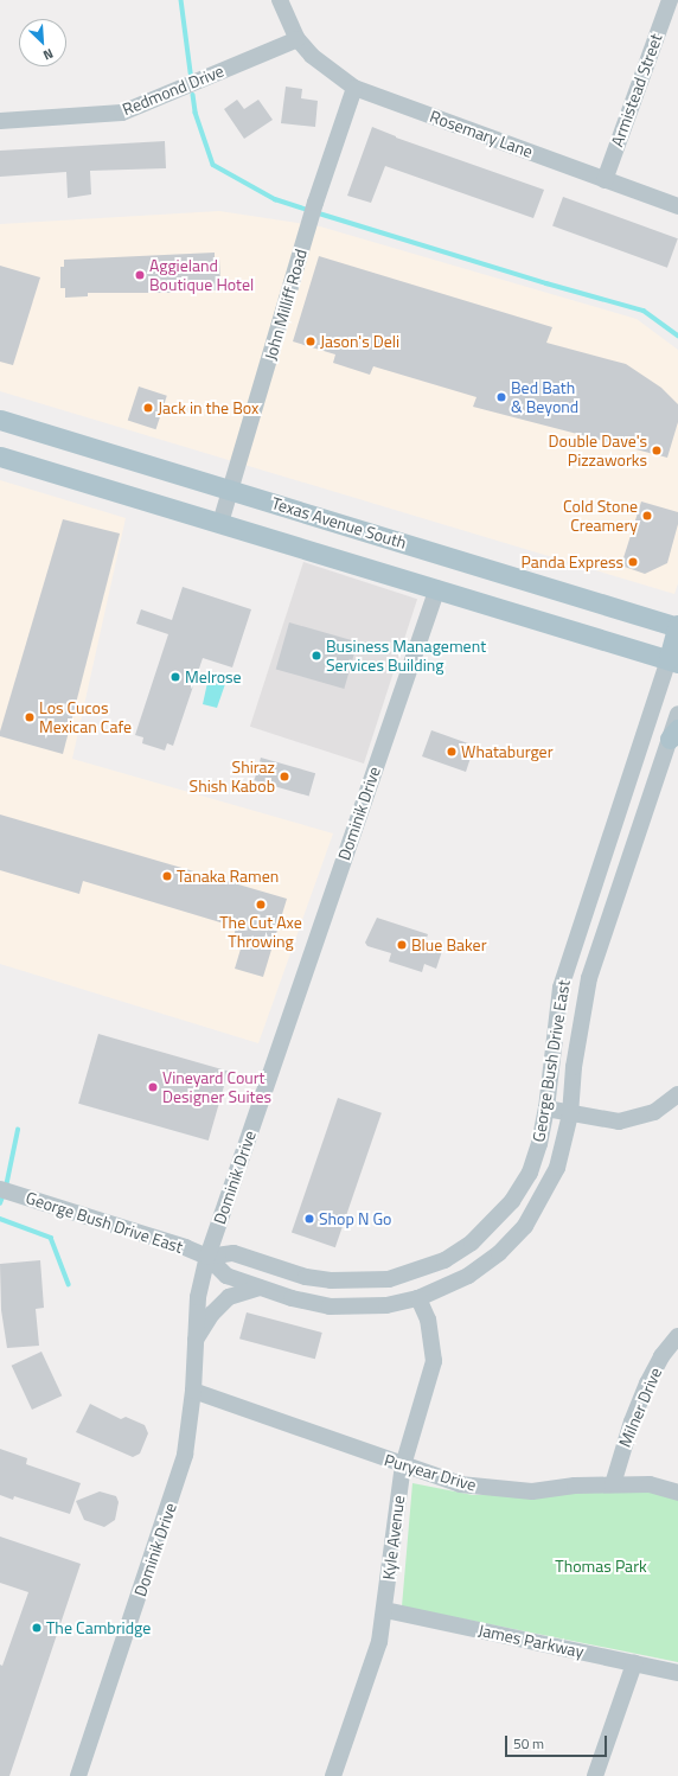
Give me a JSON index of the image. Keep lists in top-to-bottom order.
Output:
{
  "streets": {
    "main road": ["Texas Avenue South", "George Bush Drive East"],
    "street": [
      "Redmond Drive",
      "Armistead Street",
      "Rosemary Lane",
      "John Milliff Road",
      "Dominik Drive",
      "Milner Drive",
      "Puryear Drive",
      "Kyle Avenue",
      "James Parkway"
    ]
  },
  "crossings": [
    ["Redmond Drive", "Rosemary Lane"],
    ["Armistead Street", "Rosemary Lane"],
    ["Rosemary Lane", "John Milliff Road"],
    ["John Milliff Road", "Texas Avenue South"],
    ["Texas Avenue South", "Dominik Drive"],
    ["Texas Avenue South", "George Bush Drive East"],
    ["Dominik Drive", "George Bush Drive East"],
    ["Dominik Drive", "Puryear Drive"],
    ["George Bush Drive East", "Kyle Avenue"],
    ["Milner Drive", "Puryear Drive"],
    ["Puryear Drive", "Kyle Avenue"],
    ["Kyle Avenue", "James Parkway"]
  ],
  "parks": ["Thomas Park"],
  "places": [
    "Aggieland Boutique Hotel",
    "Jason's Deli",
    "Bed Bath & Beyond",
    "Jack in the Box",
    "Double Dave's Pizzaworks",
    "Cold Stone Creamery",
    "Panda Express",
    "Business Management Services Building",
    "Melrose",
    "Los Cucos Mexican Cafe",
    "Whataburger",
    "Shiraz Shish Kabob",
    "Tanaka Ramen",
    "The Cut Axe Throwing",
    "Blue Baker",
    "Vineyard Court Designer Suites",
    "Shop N Go",
    "The Cambridge"
  ],
  "scale_bar": "50 m",
  "north": "bottom right"
}
